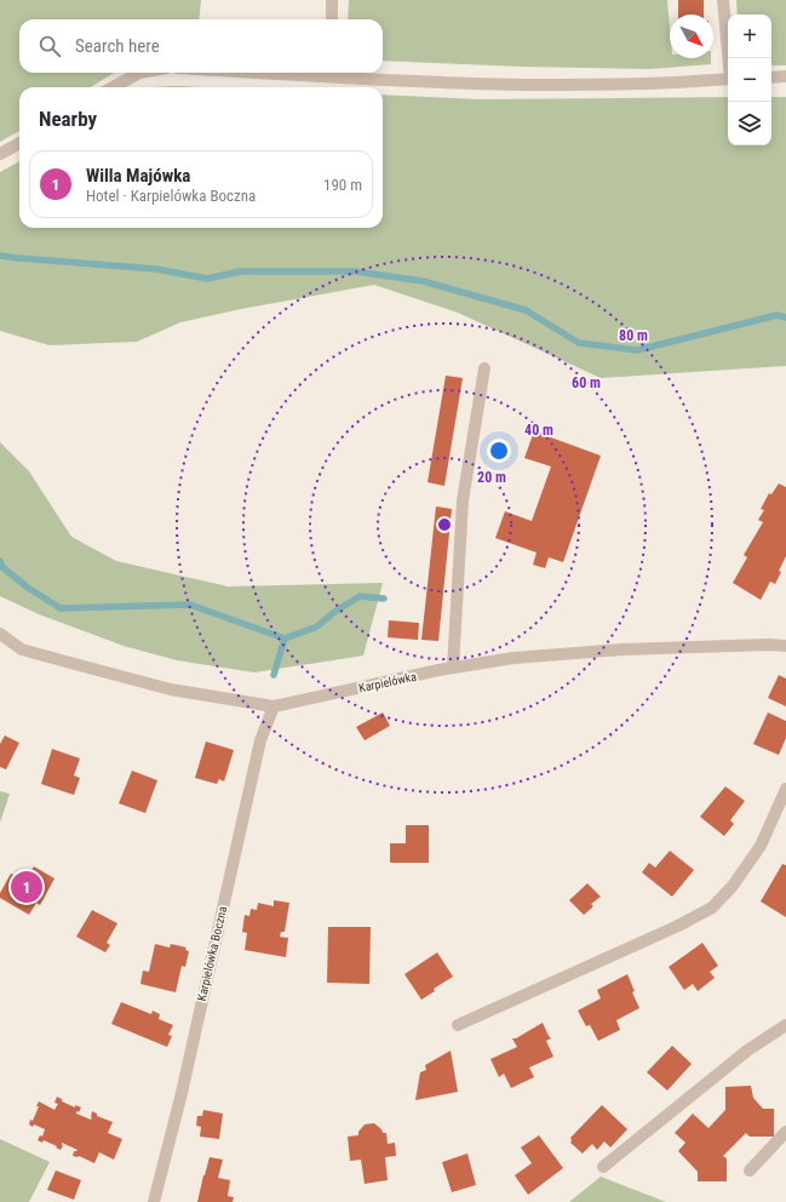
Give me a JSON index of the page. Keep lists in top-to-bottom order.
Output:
{
  "streets": {
    "street": ["Karpielówka", "Karpielówka Boczna"]
  },
  "crossings": [
    ["Karpielówka", "Karpielówka Boczna"]
  ],
  "north": "bottom right",
  "page": {
    "map_buttons": ["+", "−"],
    "search": "Search here",
    "heading": "Nearby",
    "list": [
      {
        "mark": "1",
        "name": "Willa Majówka",
        "note": "Hotel · Karpielówka Boczna",
        "value": "190 m"
      }
    ],
    "pins": "1"
  },
  "rings": [
    "80 m",
    "60 m",
    "40 m",
    "20 m"
  ]
}
